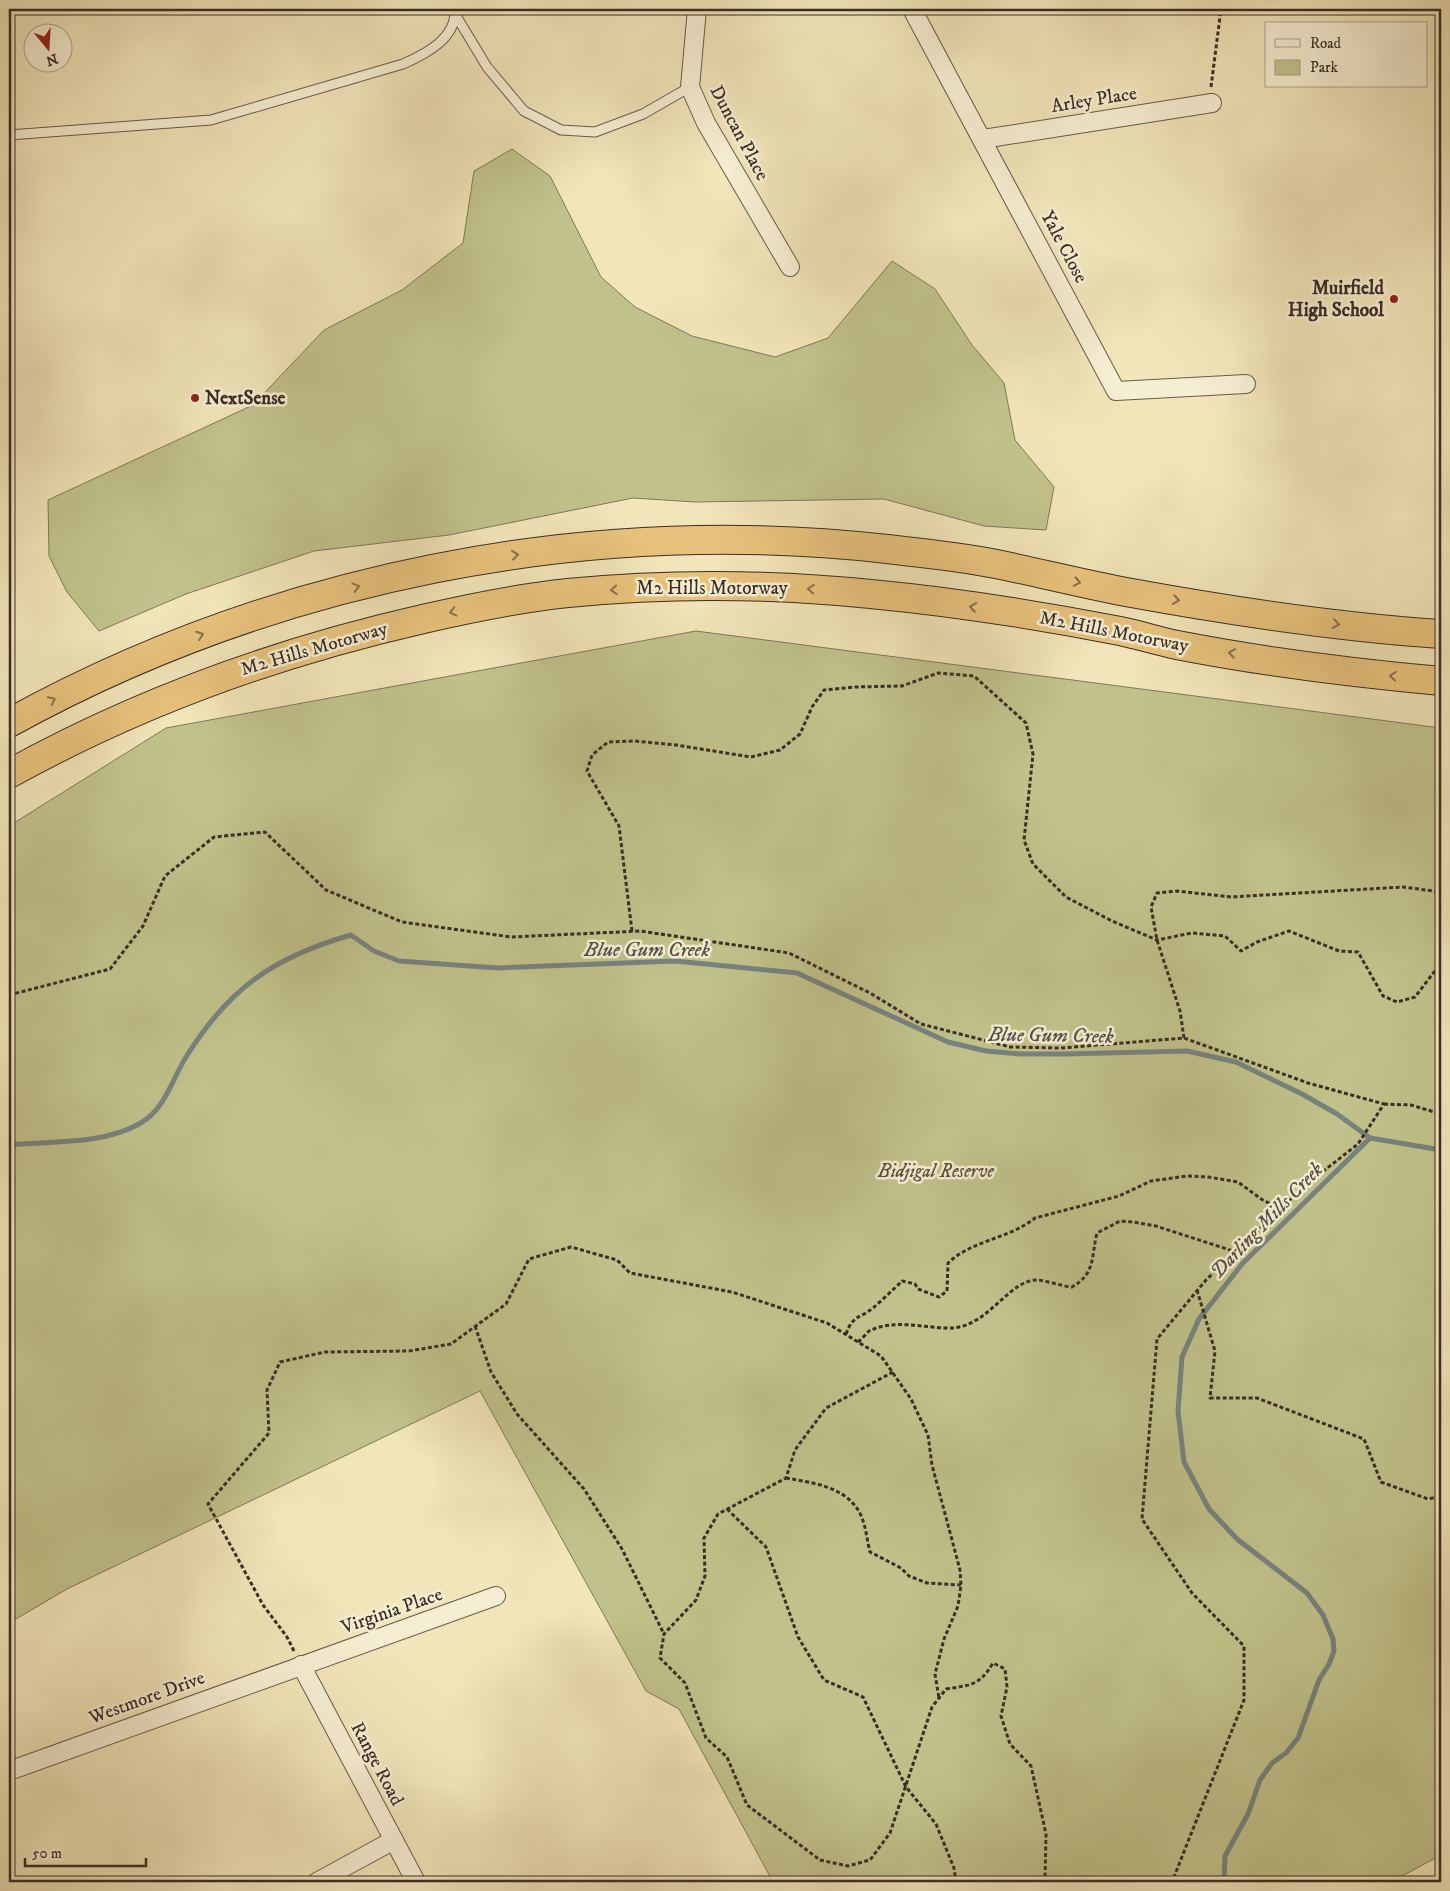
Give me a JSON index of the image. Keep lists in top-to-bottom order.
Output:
{
  "streets": {
    "highway": ["M2 Hills Motorway"],
    "street": [
      "Arley Place",
      "Duncan Place",
      "Yale Close",
      "Virginia Place",
      "Westmore Drive",
      "Range Road"
    ]
  },
  "crossings": [
    ["Arley Place", "Yale Close"],
    ["Virginia Place", "Westmore Drive"],
    ["Virginia Place", "Range Road"],
    ["Westmore Drive", "Range Road"]
  ],
  "water": ["Blue Gum Creek", "Darling Mills Creek"],
  "parks": ["Bidjigal Reserve"],
  "places": ["Muirfield High School", "NextSense"],
  "legend": ["Road", "Park"],
  "scale_bar": "50 m",
  "north": "bottom"
}
